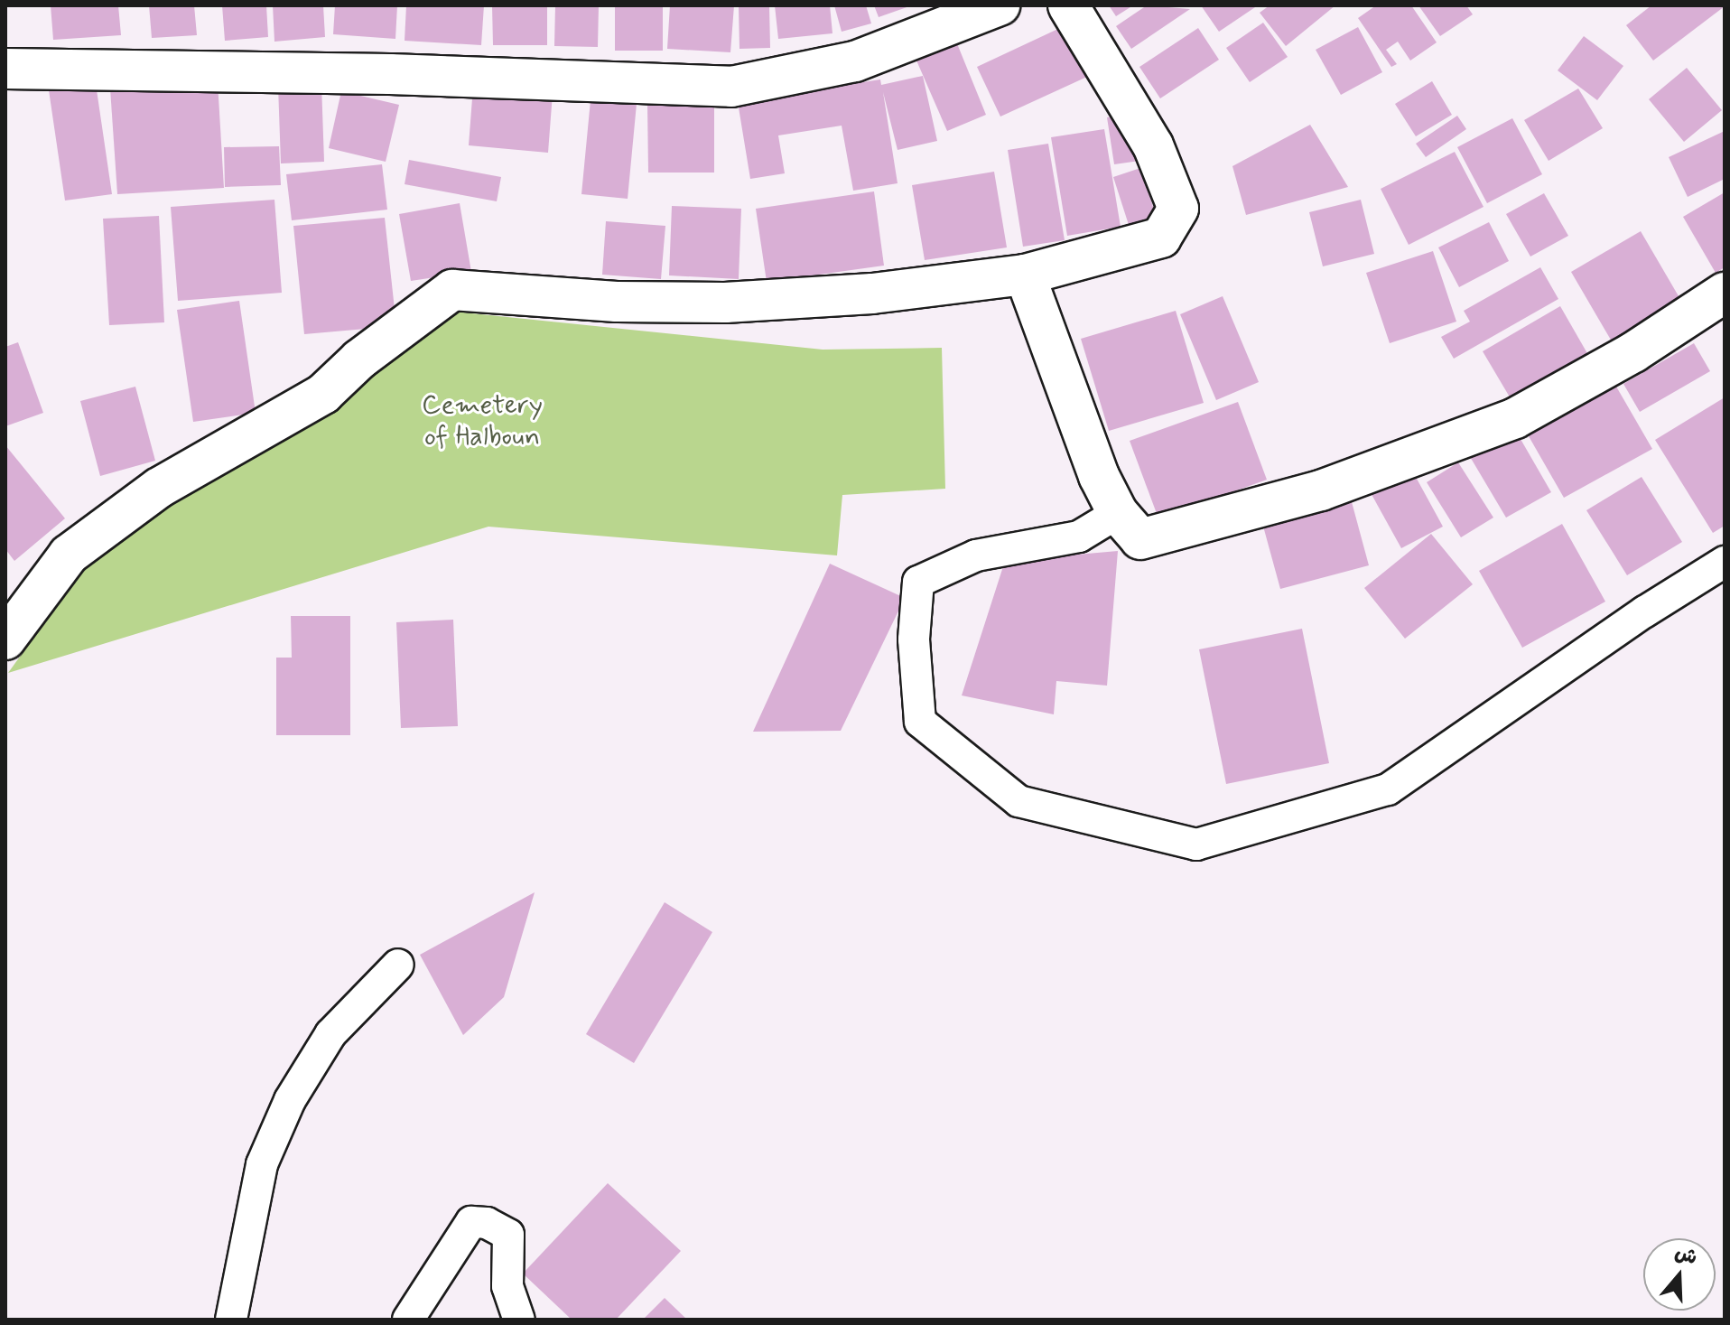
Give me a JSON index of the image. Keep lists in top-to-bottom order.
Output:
{
  "parks": ["Cemetery of Halboun"],
  "north": "top"
}
